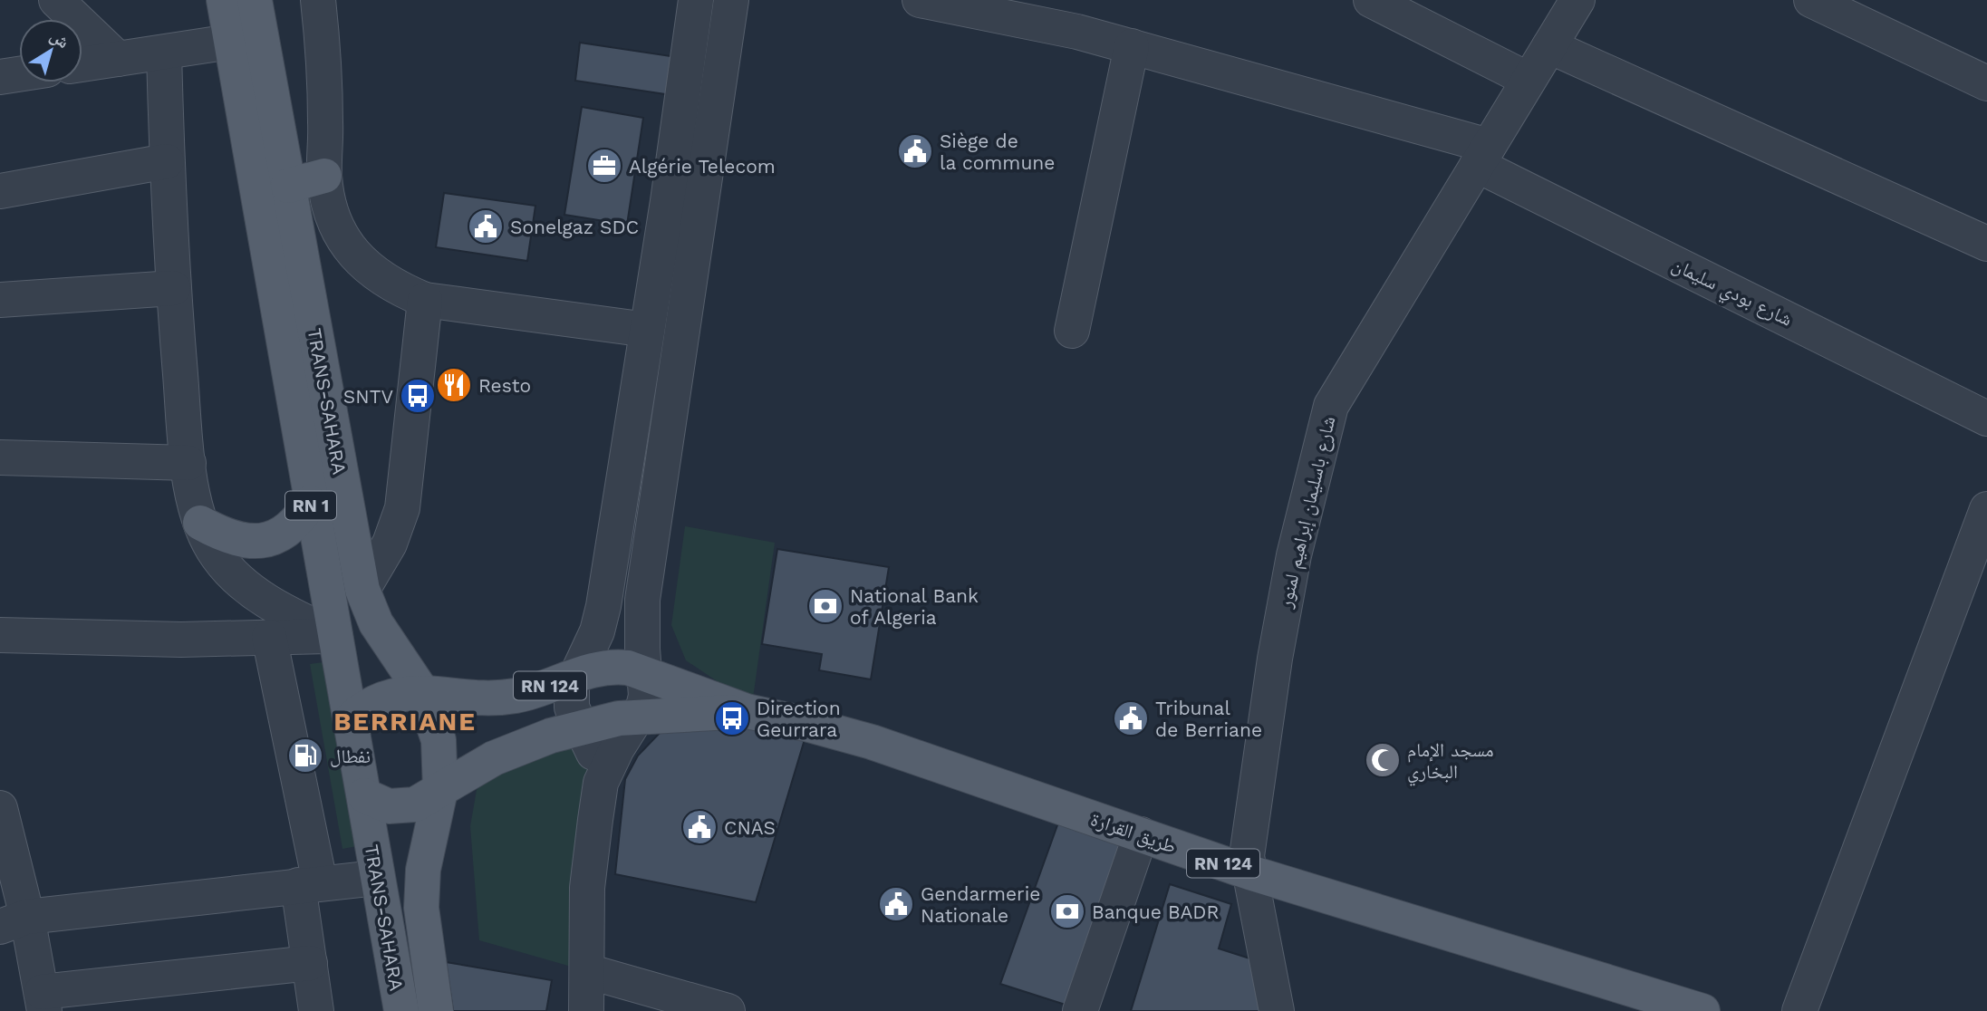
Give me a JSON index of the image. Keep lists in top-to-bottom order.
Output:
{
  "streets": {
    "main road": [
      "TRANS-SAHARA",
      "RN 1",
      "RN 124",
      "طريق القرارة"
    ],
    "street": ["شارع بودي سليمان", "شارع باسليمان إبراهيم لمنور"]
  },
  "crossings": [
    ["شارع بودي سليمان", "شارع باسليمان إبراهيم لمنور"],
    ["TRANS-SAHARA", "RN 124"],
    ["شارع باسليمان إبراهيم لمنور", "طريق القرارة"],
    ["RN 124", "طريق القرارة"]
  ],
  "districts": ["BERRIANE"],
  "places": {
    "public building": [
      "Siège de la commune",
      "Sonelgaz SDC",
      "Tribunal de Berriane",
      "CNAS",
      "Gendarmerie Nationale"
    ],
    "office": ["Algérie Telecom"],
    "restaurant": ["Resto"],
    "bus stop": ["SNTV", "Direction Geurrara"],
    "bank": ["National Bank of Algeria", "Banque BADR"],
    "fuel station": ["نفطال"],
    "mosque": ["مسجد الإمام البخاري"]
  },
  "north": "top right"
}
